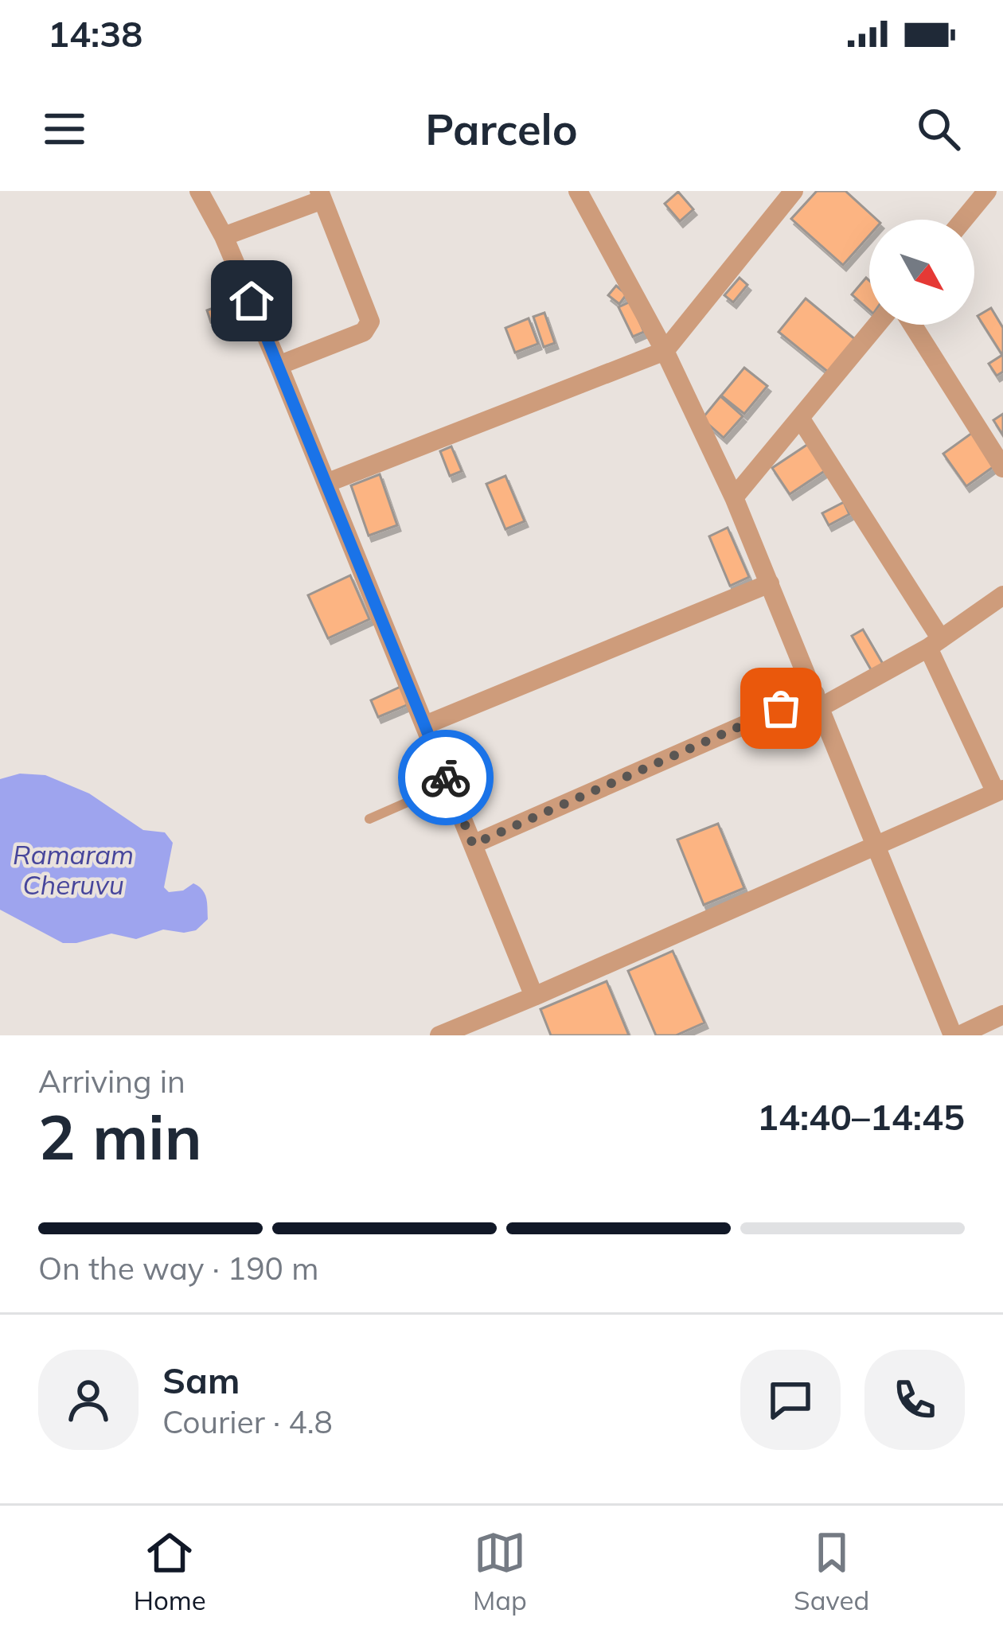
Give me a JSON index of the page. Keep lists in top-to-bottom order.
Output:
{
  "water": ["Ramaram Cheruvu"],
  "north": "bottom right",
  "page": {
    "status": "14:38",
    "header": "Parcelo",
    "heading": ["2 min", "Arriving in", "14:40–14:45"],
    "panel": ["Sam", "Courier · 4.8"],
    "bar": "On the way · 190 m",
    "tabs": ["Home", "Map", "Saved"]
  }
}
